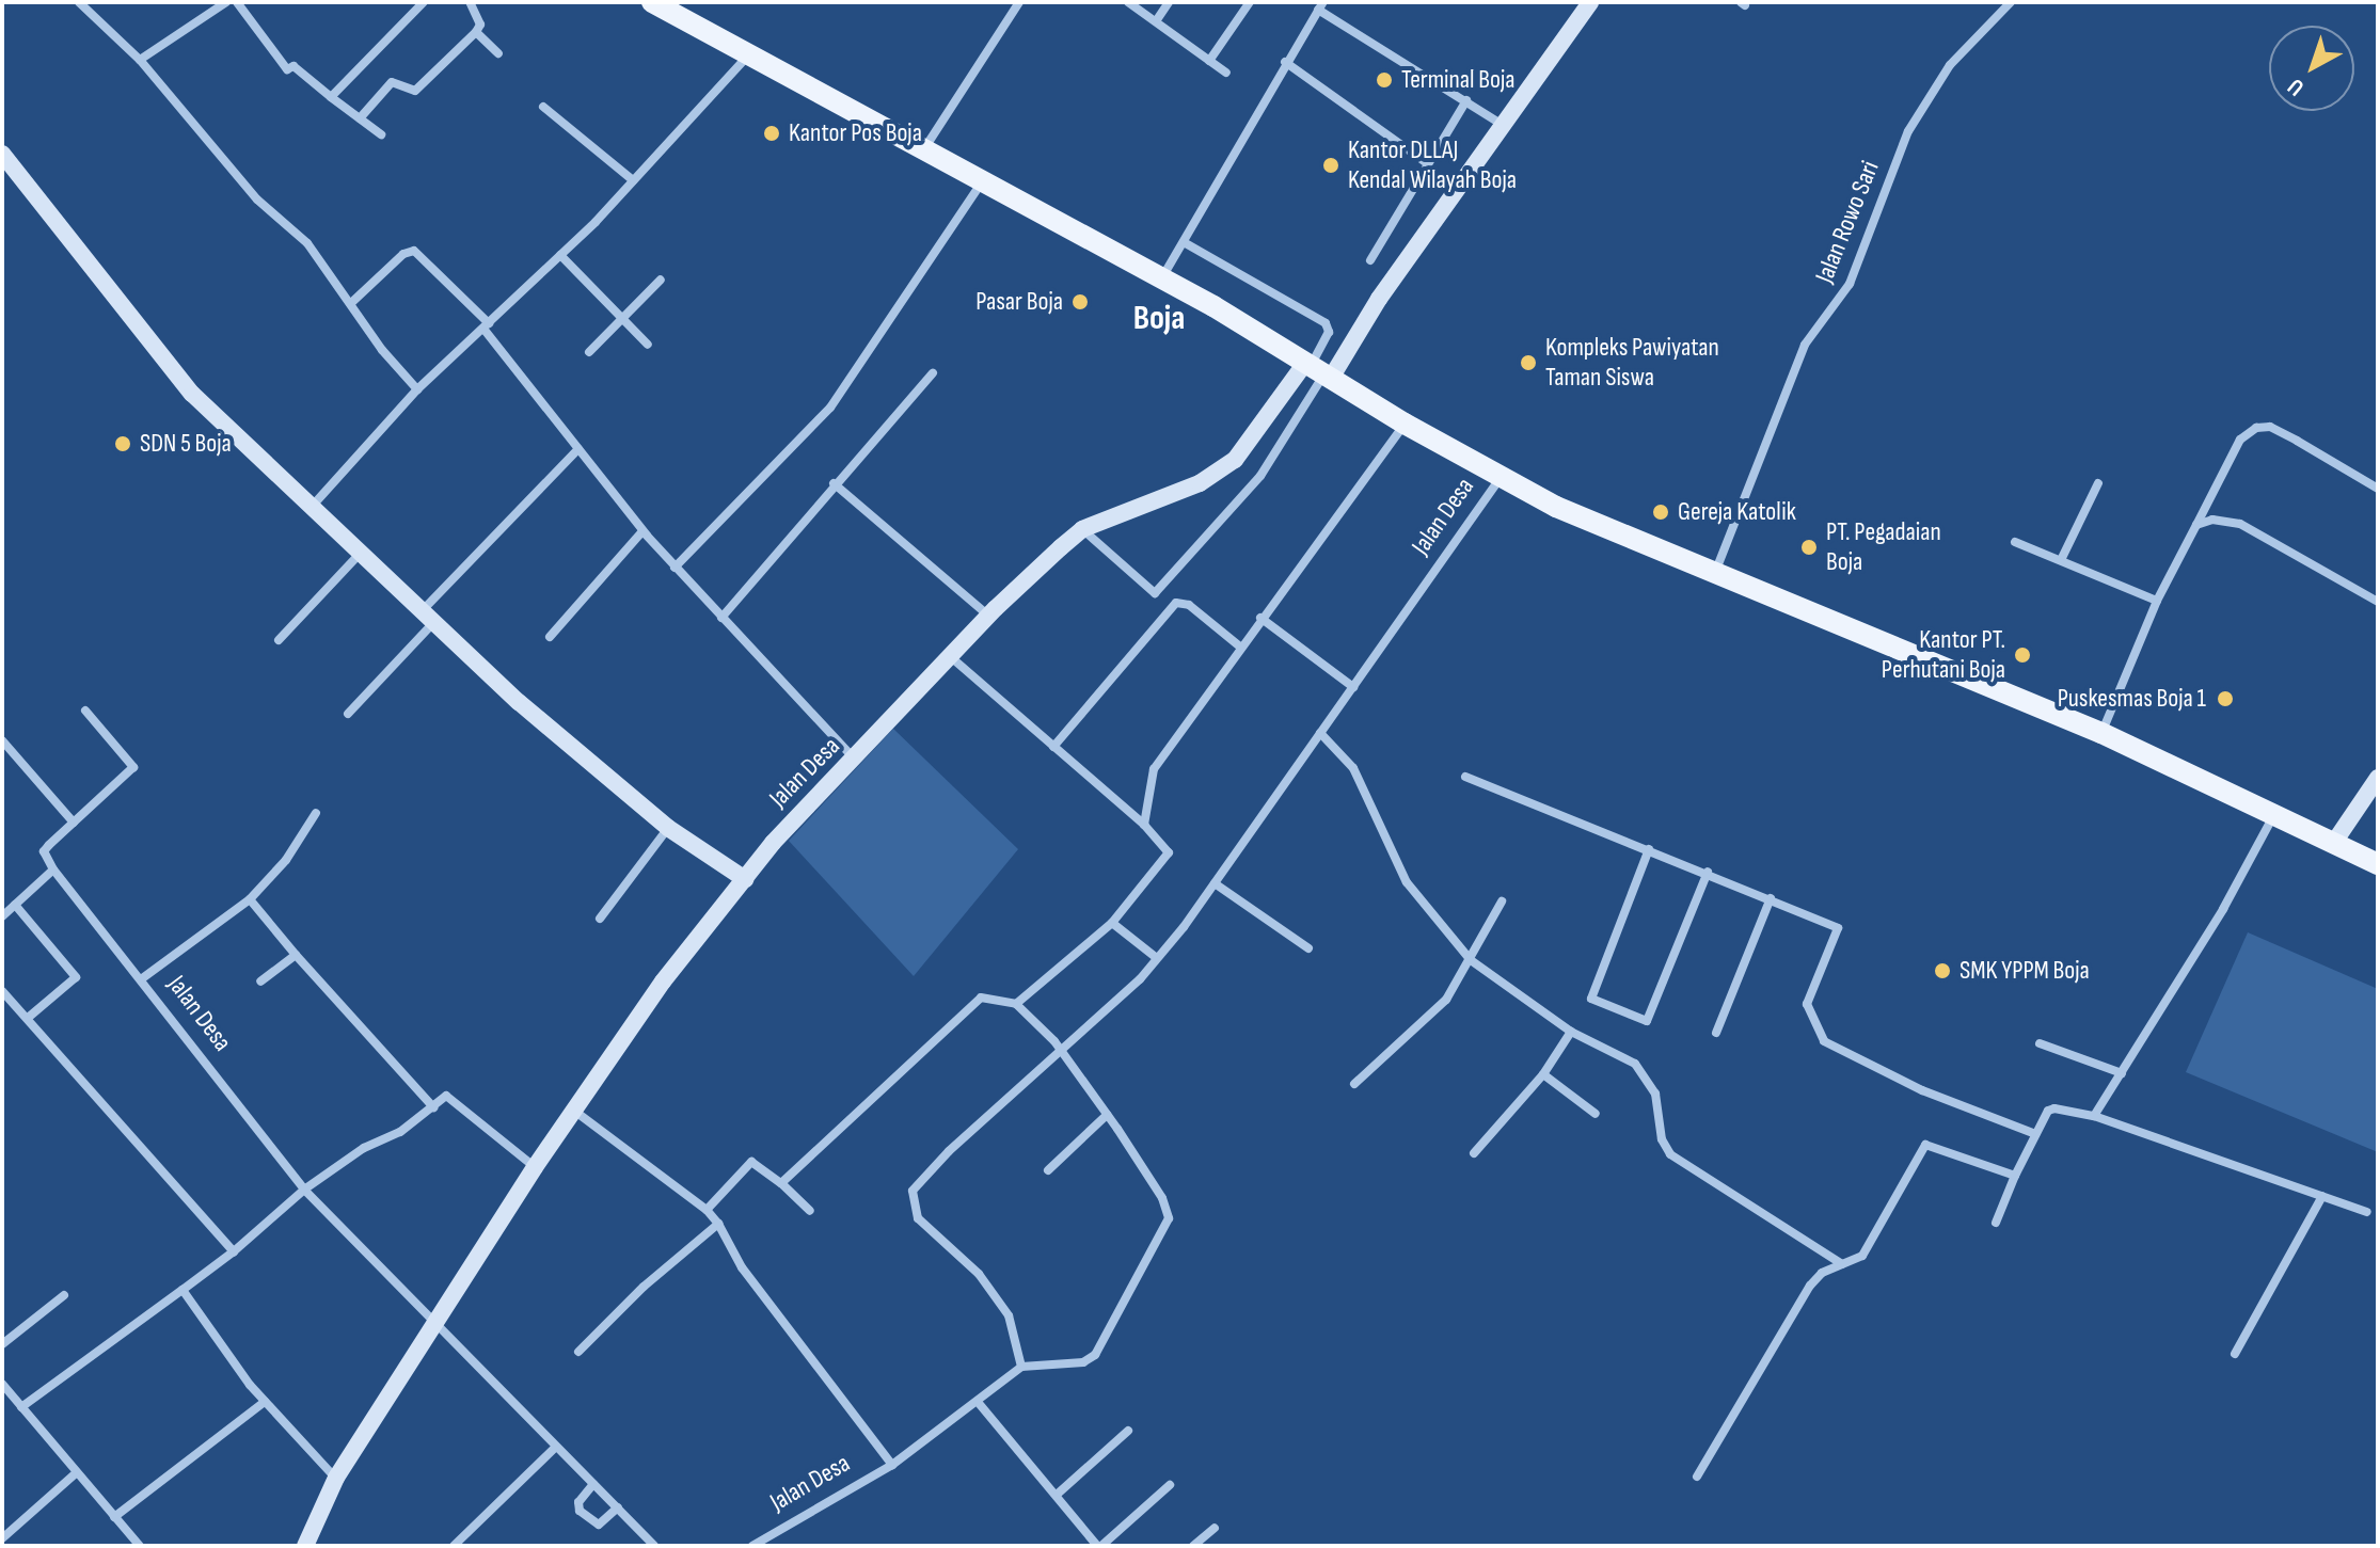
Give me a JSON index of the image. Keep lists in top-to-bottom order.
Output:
{
  "streets": {
    "street": ["Jalan Rowo Sari", "Jalan Desa"]
  },
  "districts": ["Boja"],
  "places": [
    "Terminal Boja",
    "Kantor Pos Boja",
    "Kantor DLLAJ Kendal Wilayah Boja",
    "Pasar Boja",
    "Kompleks Pawiyatan Taman Siswa",
    "SDN 5 Boja",
    "Gereja Katolik",
    "PT. Pegadaian Boja",
    "Kantor PT. Perhutani Boja",
    "Puskesmas Boja 1",
    "SMK YPPM Boja"
  ],
  "north": "bottom left"
}
